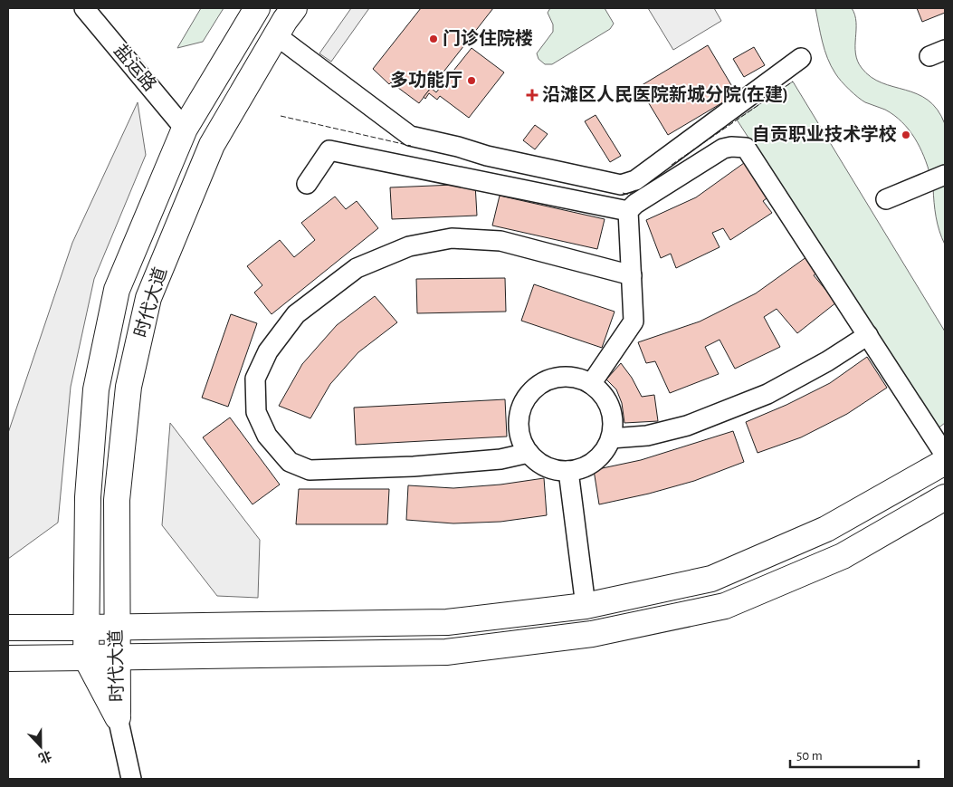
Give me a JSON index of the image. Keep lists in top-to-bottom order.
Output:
{
  "streets": {
    "main road": ["时代大道"],
    "street": ["盐运路"]
  },
  "crossings": [
    ["盐运路", "时代大道"]
  ],
  "places": {
    "other": ["门诊住院楼", "多功能厅", "自贡职业技术学校"],
    "health": ["沿滩区人民医院新城分院(在建)"]
  },
  "scale_bar": "50 m",
  "north": "bottom"
}
